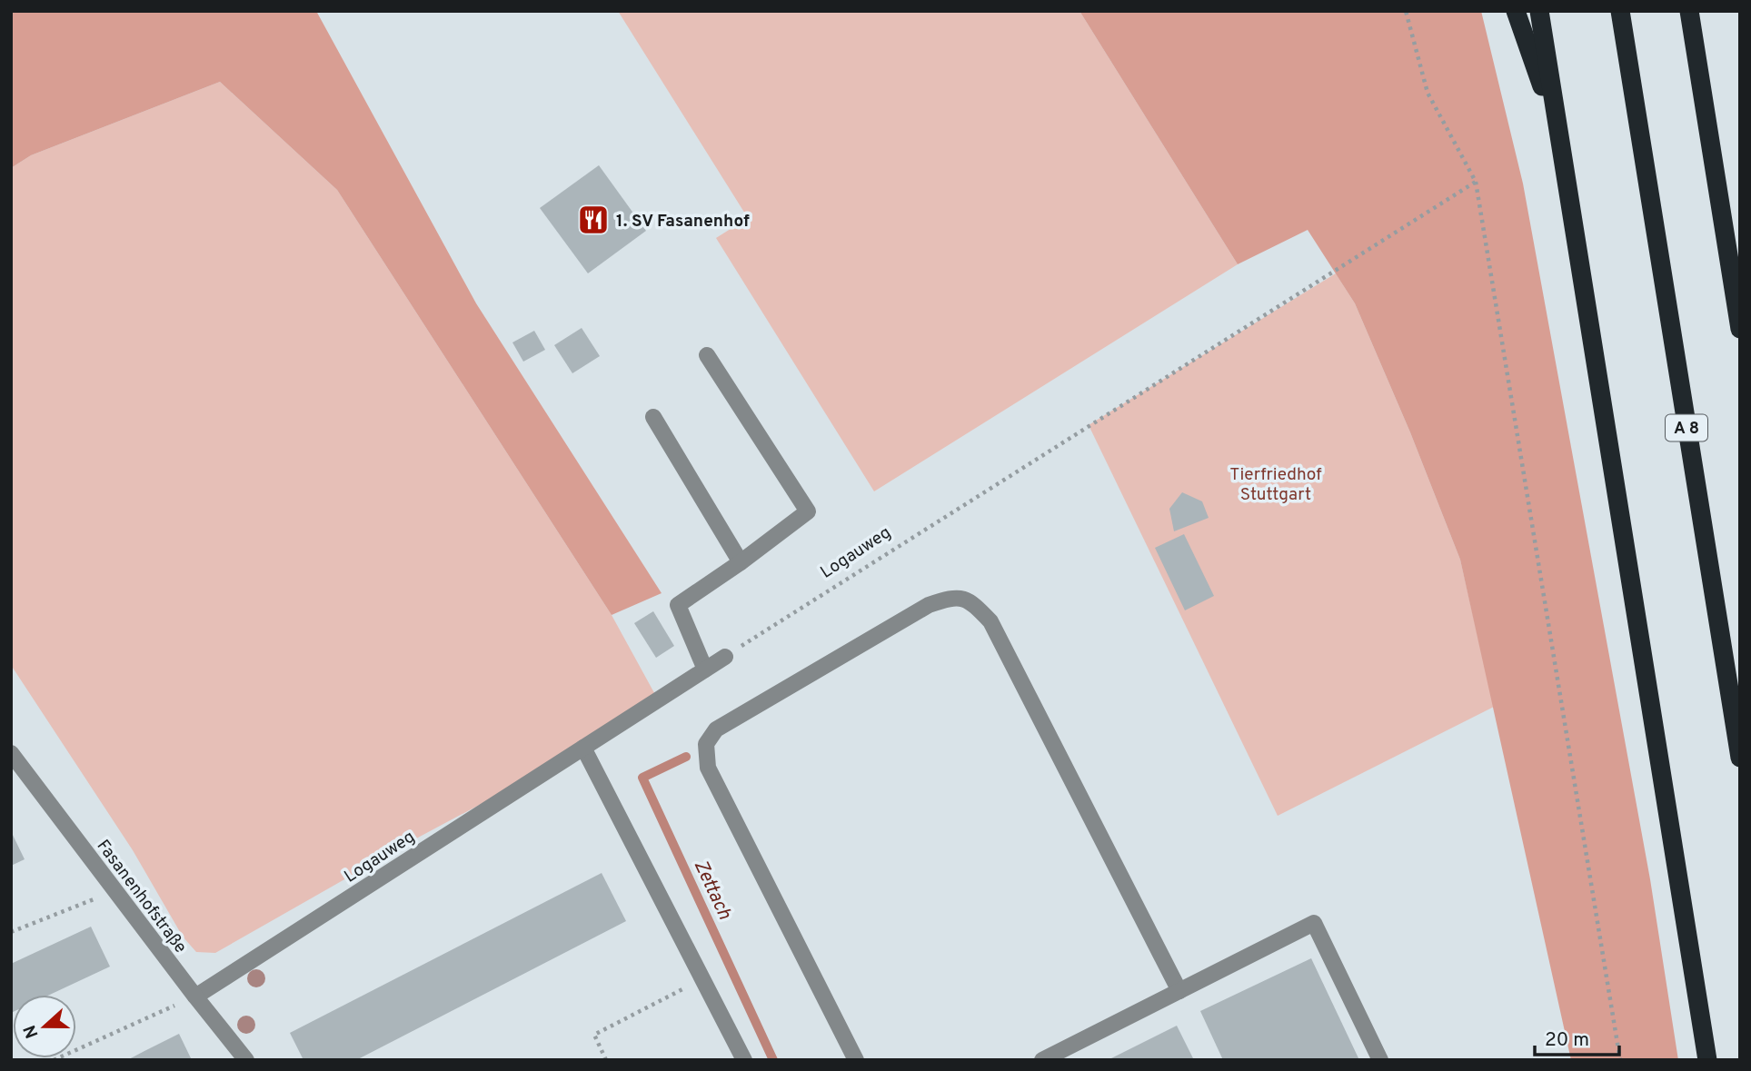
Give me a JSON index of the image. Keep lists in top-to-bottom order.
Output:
{
  "streets": {
    "highway": ["A 8"],
    "street": ["Logauweg", "Fasanenhofstraße"]
  },
  "crossings": [
    ["Logauweg", "Fasanenhofstraße"]
  ],
  "water": ["Zettach"],
  "parks": ["Tierfriedhof Stuttgart"],
  "places": {
    "restaurant": ["1. SV Fasanenhof"]
  },
  "scale_bar": "20 m",
  "north": "left"
}
